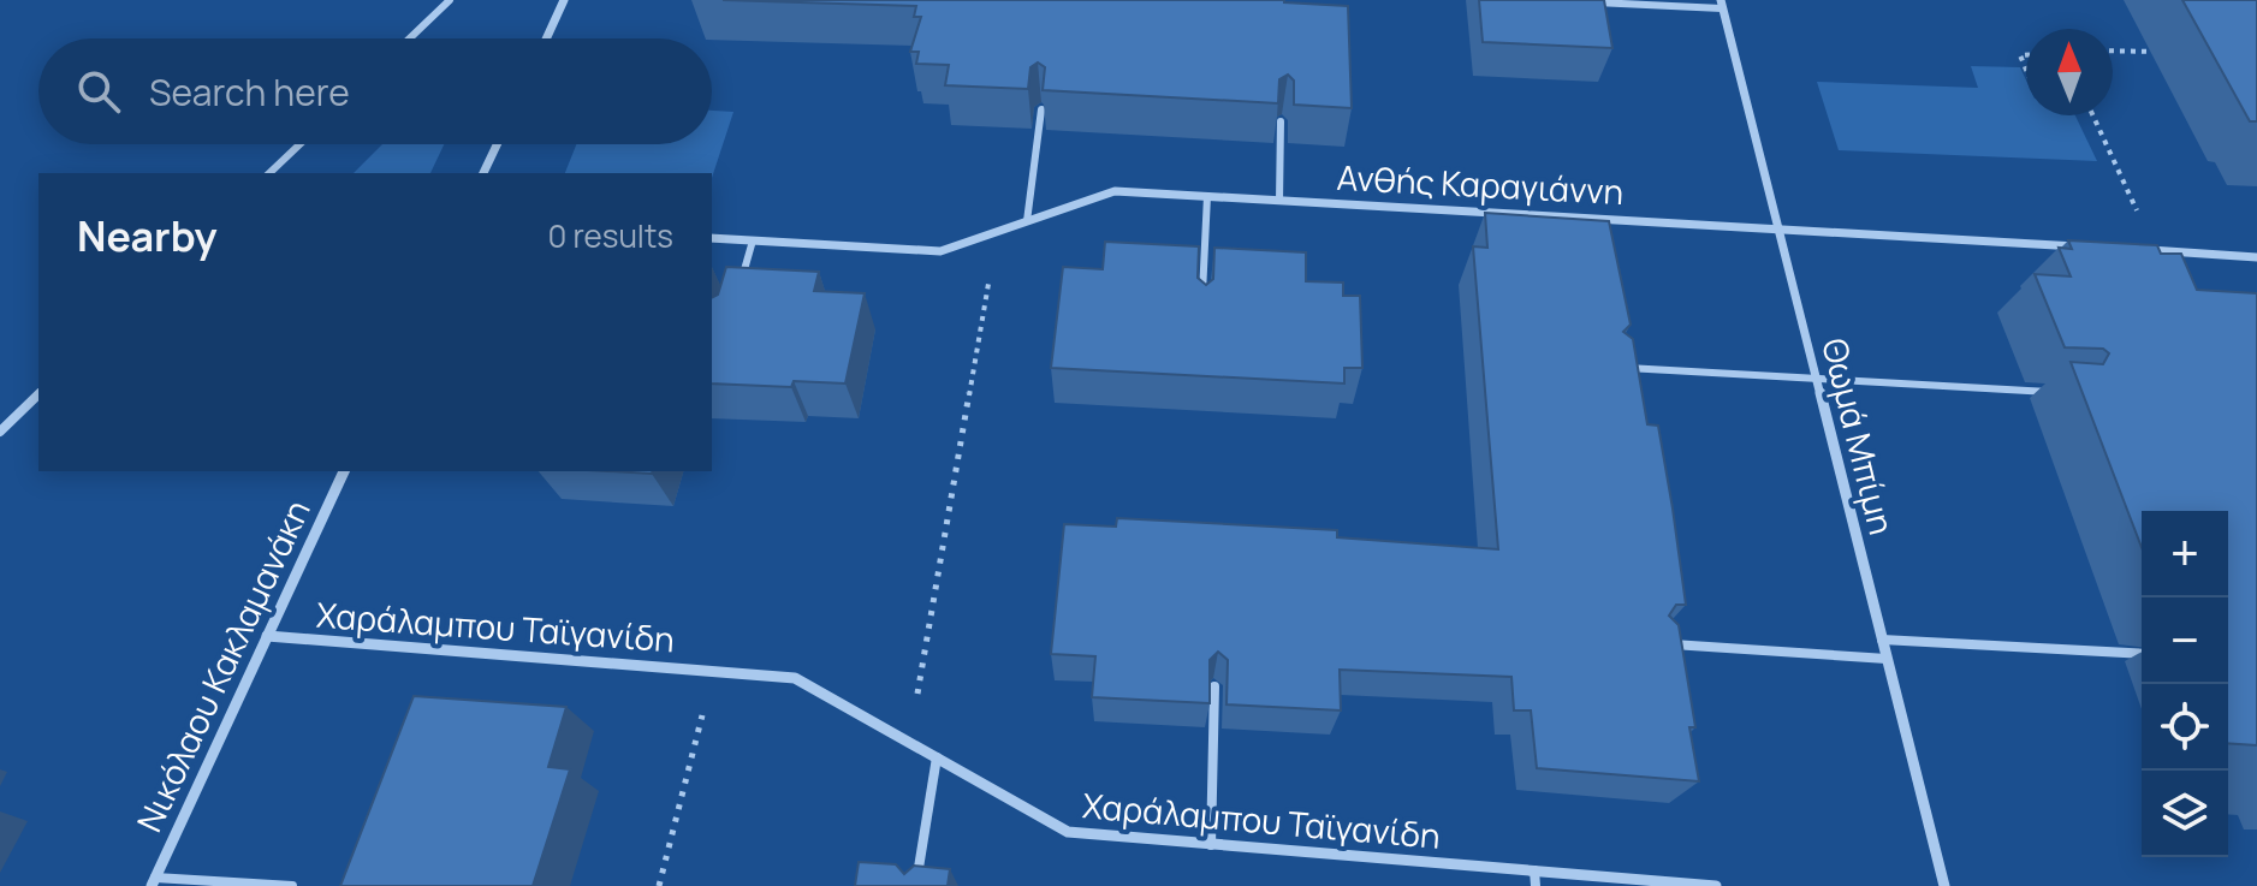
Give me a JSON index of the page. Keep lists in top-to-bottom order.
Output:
{
  "streets": {
    "street": [
      "Ανθής Καραγιάννη",
      "Θωμά Μπίμη",
      "Χαράλαμπου Ταϊγανίδη",
      "Νικόλαου Κακλαμανάκη"
    ]
  },
  "crossings": [
    ["Ανθής Καραγιάννη", "Θωμά Μπίμη"],
    ["Χαράλαμπου Ταϊγανίδη", "Νικόλαου Κακλαμανάκη"]
  ],
  "north": "top",
  "page": {
    "search": "Search here",
    "heading": ["Nearby", "0 results"],
    "map_buttons": ["+", "−"]
  }
}
